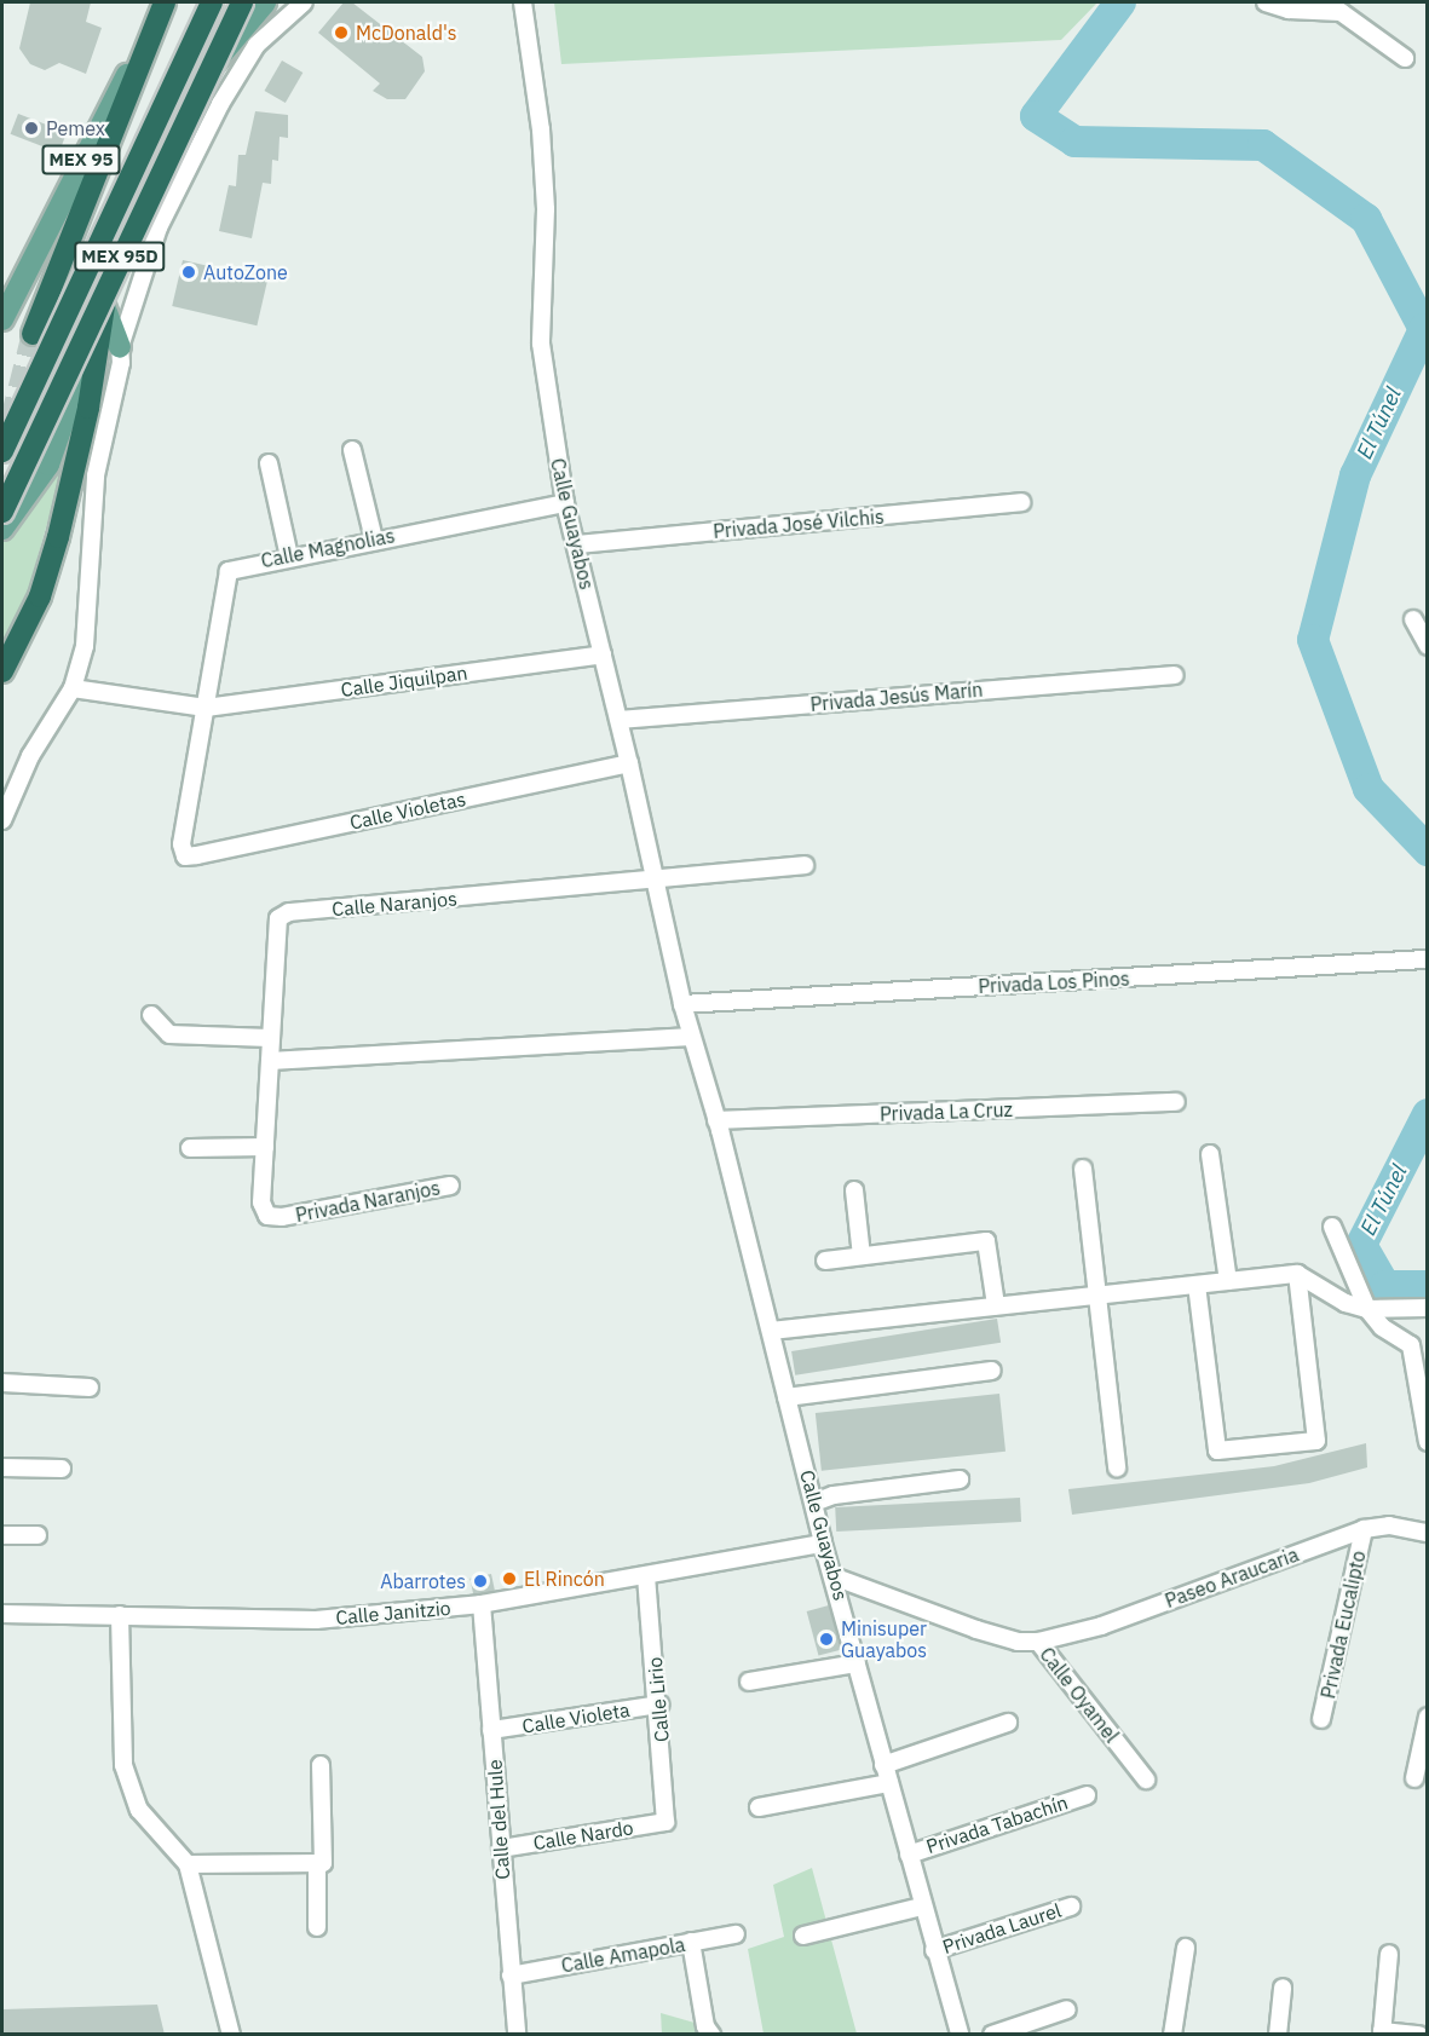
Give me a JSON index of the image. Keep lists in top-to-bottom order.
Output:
{
  "streets": {
    "highway": ["MEX 95D"],
    "main road": ["MEX 95"],
    "street": [
      "Calle Guayabos",
      "Privada José Vilchis",
      "Calle Magnolias",
      "Calle Jiquilpan",
      "Privada Jesús Marín",
      "Calle Violetas",
      "Calle Naranjos",
      "Privada Los Pinos",
      "Privada La Cruz",
      "Privada Naranjos",
      "Paseo Araucaria",
      "Calle Janitzio",
      "Privada Eucalipto",
      "Calle Oyamel",
      "Calle Lirio",
      "Calle Violeta",
      "Calle del Hule",
      "Privada Tabachín",
      "Calle Nardo",
      "Privada Laurel",
      "Calle Amapola"
    ]
  },
  "crossings": [
    ["Calle Guayabos", "Privada José Vilchis"],
    ["Calle Guayabos", "Calle Magnolias"],
    ["Calle Guayabos", "Calle Jiquilpan"],
    ["Calle Guayabos", "Privada Jesús Marín"],
    ["Calle Guayabos", "Calle Violetas"],
    ["Calle Guayabos", "Calle Naranjos"],
    ["Calle Guayabos", "Privada Los Pinos"],
    ["Calle Guayabos", "Privada La Cruz"],
    ["Calle Guayabos", "Calle Janitzio"],
    ["Calle Guayabos", "Calle Oyamel"],
    ["Calle Guayabos", "Privada Tabachín"],
    ["Calle Guayabos", "Privada Laurel"],
    ["Calle Magnolias", "Calle Jiquilpan"],
    ["Calle Magnolias", "Calle Violetas"],
    ["Calle Jiquilpan", "Calle Violetas"],
    ["Calle Naranjos", "Privada Naranjos"],
    ["Paseo Araucaria", "Privada Eucalipto"],
    ["Paseo Araucaria", "Calle Oyamel"],
    ["Calle Janitzio", "Calle Lirio"],
    ["Calle Janitzio", "Calle del Hule"],
    ["Calle Lirio", "Calle Violeta"],
    ["Calle Lirio", "Calle Nardo"],
    ["Calle Violeta", "Calle del Hule"],
    ["Calle del Hule", "Calle Nardo"],
    ["Calle del Hule", "Calle Amapola"]
  ],
  "water": ["El Túnel"],
  "places": [
    "McDonald's",
    "Pemex",
    "AutoZone",
    "El Rincón",
    "Abarrotes",
    "Minisuper Guayabos"
  ]
}
